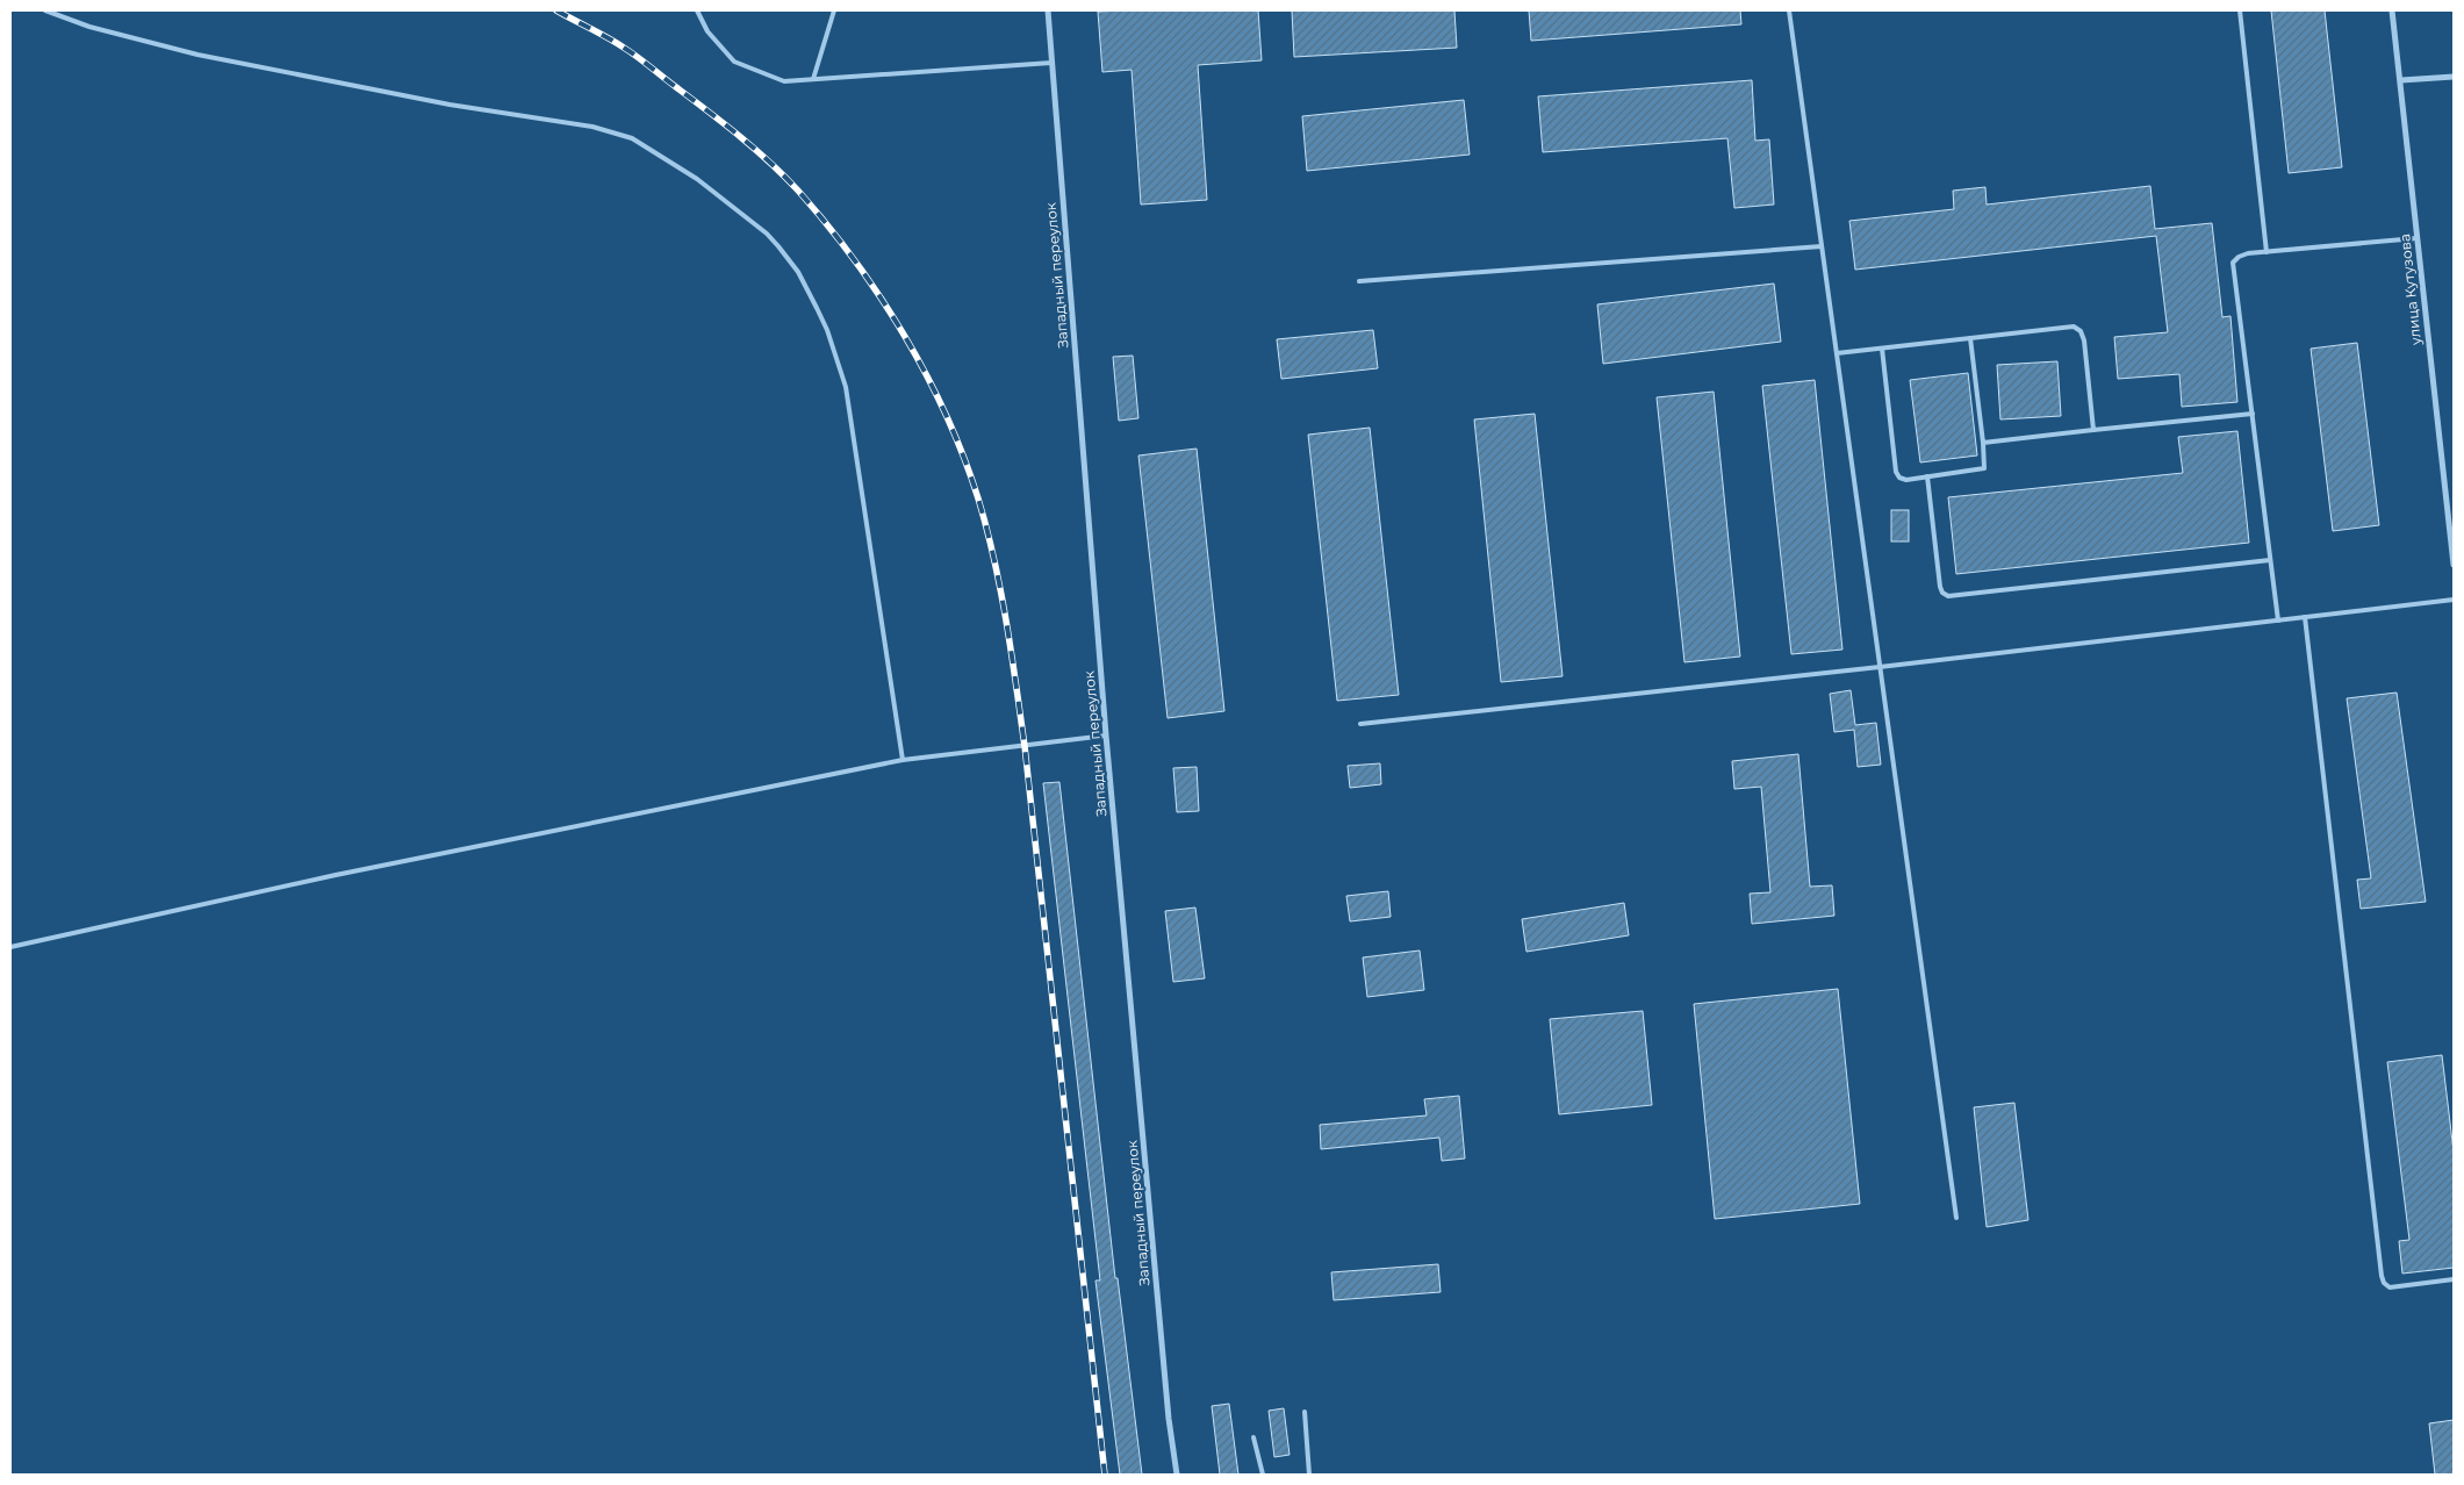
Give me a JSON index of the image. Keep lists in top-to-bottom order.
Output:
{
  "streets": {
    "street": ["Западный переулок", "улица Кутузова"]
  }
}
